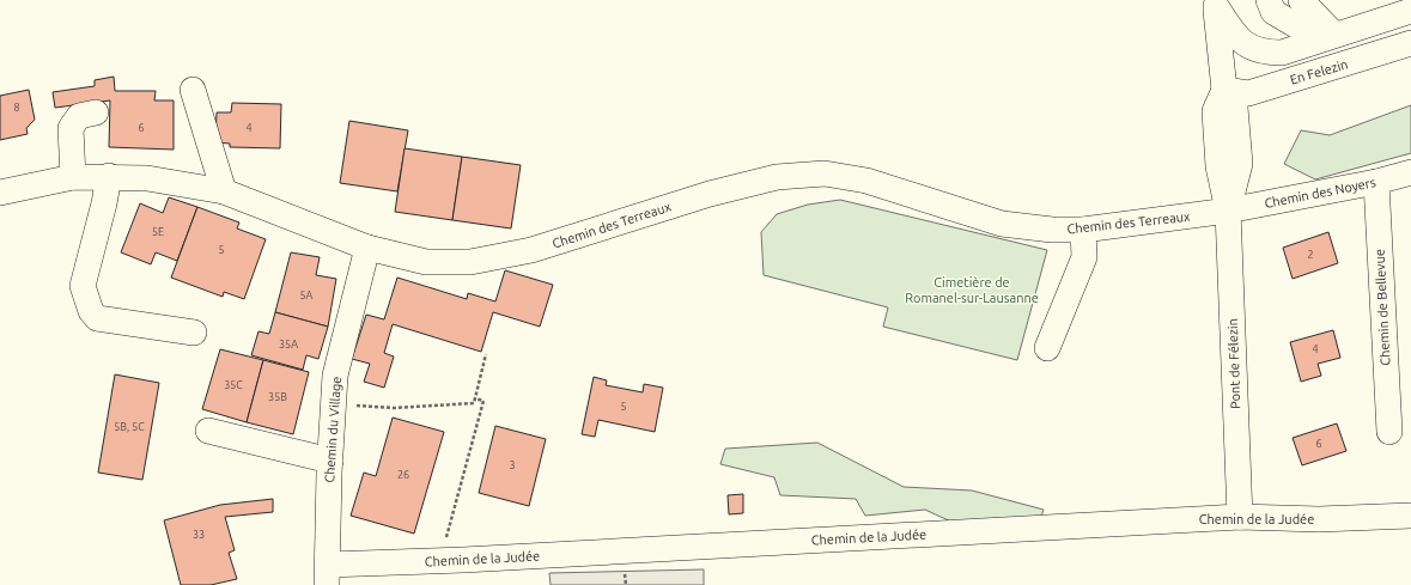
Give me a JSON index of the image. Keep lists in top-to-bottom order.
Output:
{
  "streets": {
    "street": [
      "En Felezin",
      "Chemin des Noyers",
      "Chemin des Terreaux",
      "Chemin de Bellevue",
      "Pont de Félezin",
      "Chemin du Village",
      "Chemin de la Judée"
    ]
  },
  "crossings": [
    ["En Felezin", "Pont de Félezin"],
    ["Chemin des Noyers", "Chemin des Terreaux"],
    ["Chemin des Noyers", "Chemin de Bellevue"],
    ["Chemin des Noyers", "Pont de Félezin"],
    ["Chemin des Terreaux", "Pont de Félezin"],
    ["Chemin des Terreaux", "Chemin du Village"],
    ["Pont de Félezin", "Chemin de la Judée"],
    ["Chemin du Village", "Chemin de la Judée"]
  ],
  "parks": ["Cimetière de Romanel-sur-Lausanne"],
  "house_numbers": [
    "8",
    "6",
    "4",
    "5E",
    "5",
    "2",
    "5A",
    "35A",
    "4",
    "35C",
    "35B",
    "5",
    "5B, 5C",
    "6",
    "3",
    "26",
    "33"
  ]
}
